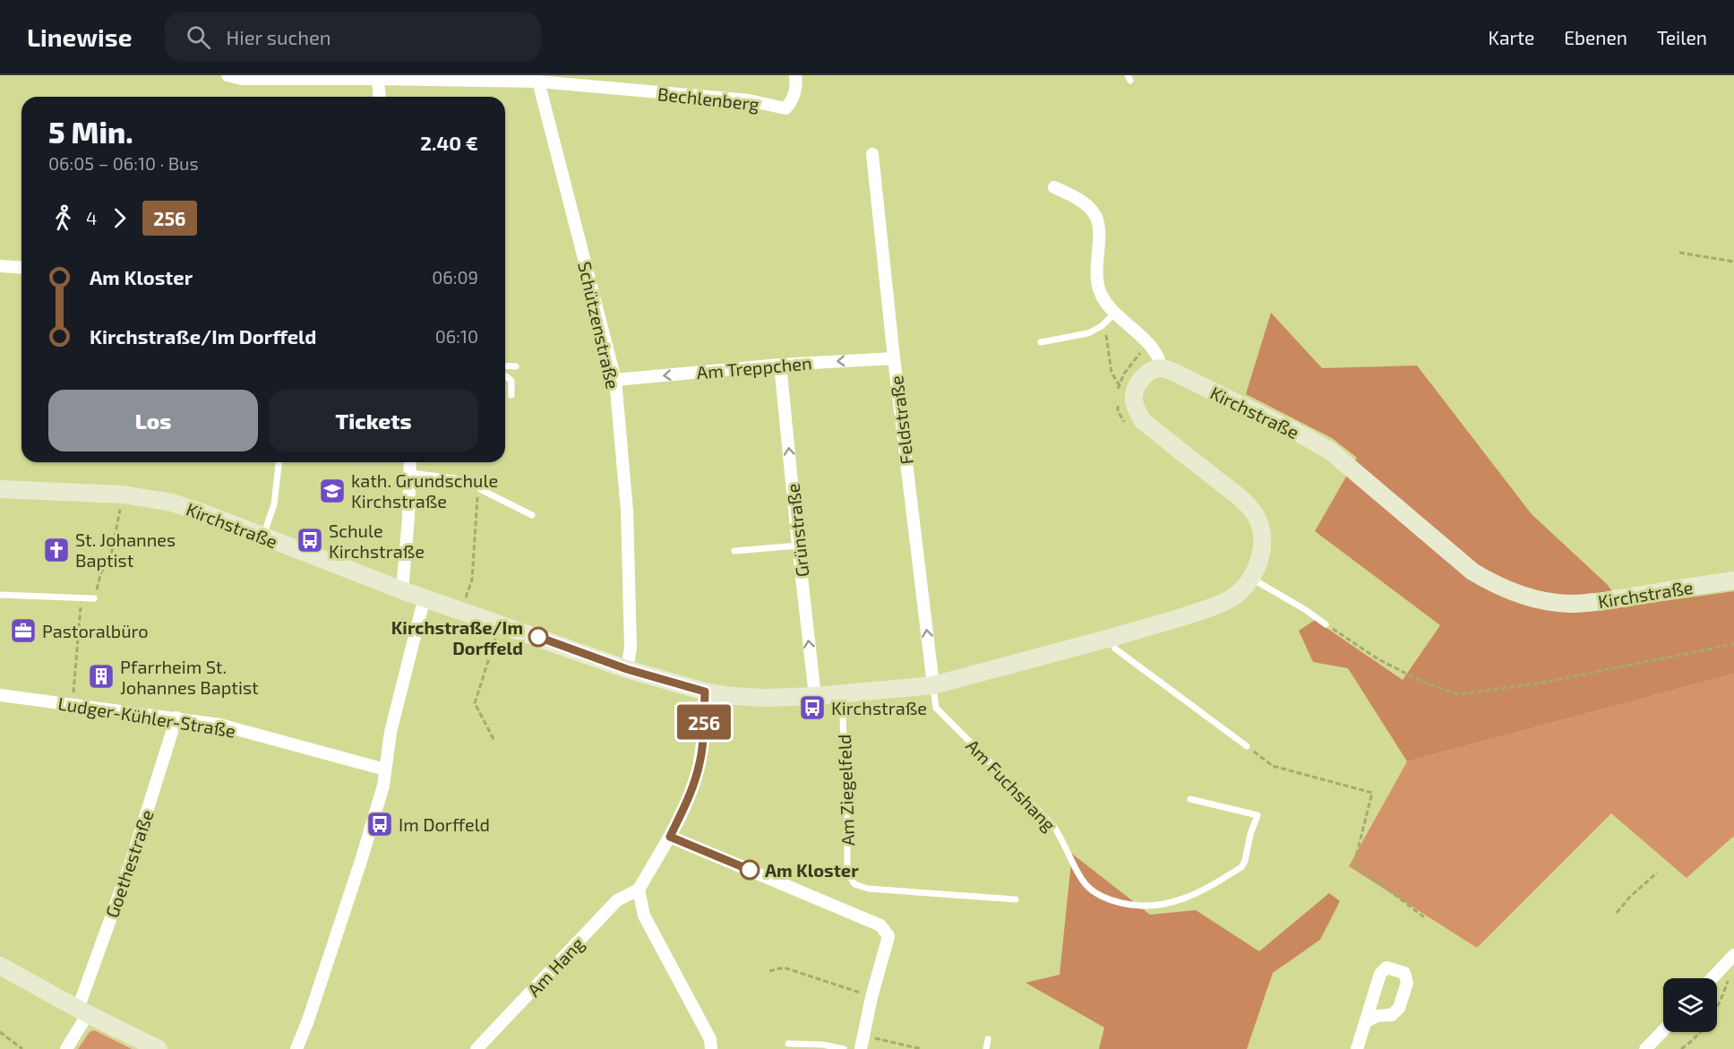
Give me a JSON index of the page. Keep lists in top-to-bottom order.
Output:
{
  "streets": {
    "street": [
      "Bechlenberg",
      "Schützenstraße",
      "Am Treppchen",
      "Kirchstraße",
      "Feldstraße",
      "Grünstraße",
      "Ludger-Kühler-Straße",
      "Goethestraße",
      "Am Hang"
    ],
    "lane": ["Am Fuchshang", "Am Ziegelfeld"]
  },
  "crossings": [
    ["Bechlenberg", "Schützenstraße"],
    ["Schützenstraße", "Am Treppchen"],
    ["Schützenstraße", "Kirchstraße"],
    ["Am Treppchen", "Feldstraße"],
    ["Am Treppchen", "Grünstraße"],
    ["Kirchstraße", "Feldstraße"],
    ["Kirchstraße", "Grünstraße"],
    ["Kirchstraße", "Am Fuchshang"],
    ["Kirchstraße", "Am Ziegelfeld"],
    ["Feldstraße", "Am Fuchshang"],
    ["Ludger-Kühler-Straße", "Goethestraße"]
  ],
  "one_way": ["Am Treppchen", "Feldstraße", "Grünstraße"],
  "places": {
    "school or university": ["kath. Grundschule Kirchstraße"],
    "bus stop": ["Schule Kirchstraße", "Kirchstraße", "Im Dorffeld"],
    "church": ["St. Johannes Baptist"],
    "office": ["Pastoralbüro"],
    "other": ["Kirchstraße/Im Dorffeld", "Am Kloster"],
    "building": ["Pfarrheim St. Johannes Baptist"]
  },
  "lines": ["bus line 256"],
  "page": {
    "header": "Linewise",
    "search": "Hier suchen",
    "nav": ["Karte", "Ebenen", "Teilen"],
    "on_map": "256",
    "heading": ["5 Min.", "06:05 – 06:10 · Bus", "2.40 €"],
    "legs": ["4", "256"],
    "list": [
      {
        "name": "Am Kloster",
        "value": "06:09"
      },
      {
        "name": "Kirchstraße/Im Dorffeld",
        "value": "06:10"
      }
    ],
    "buttons": ["Los", "Tickets"]
  }
}
